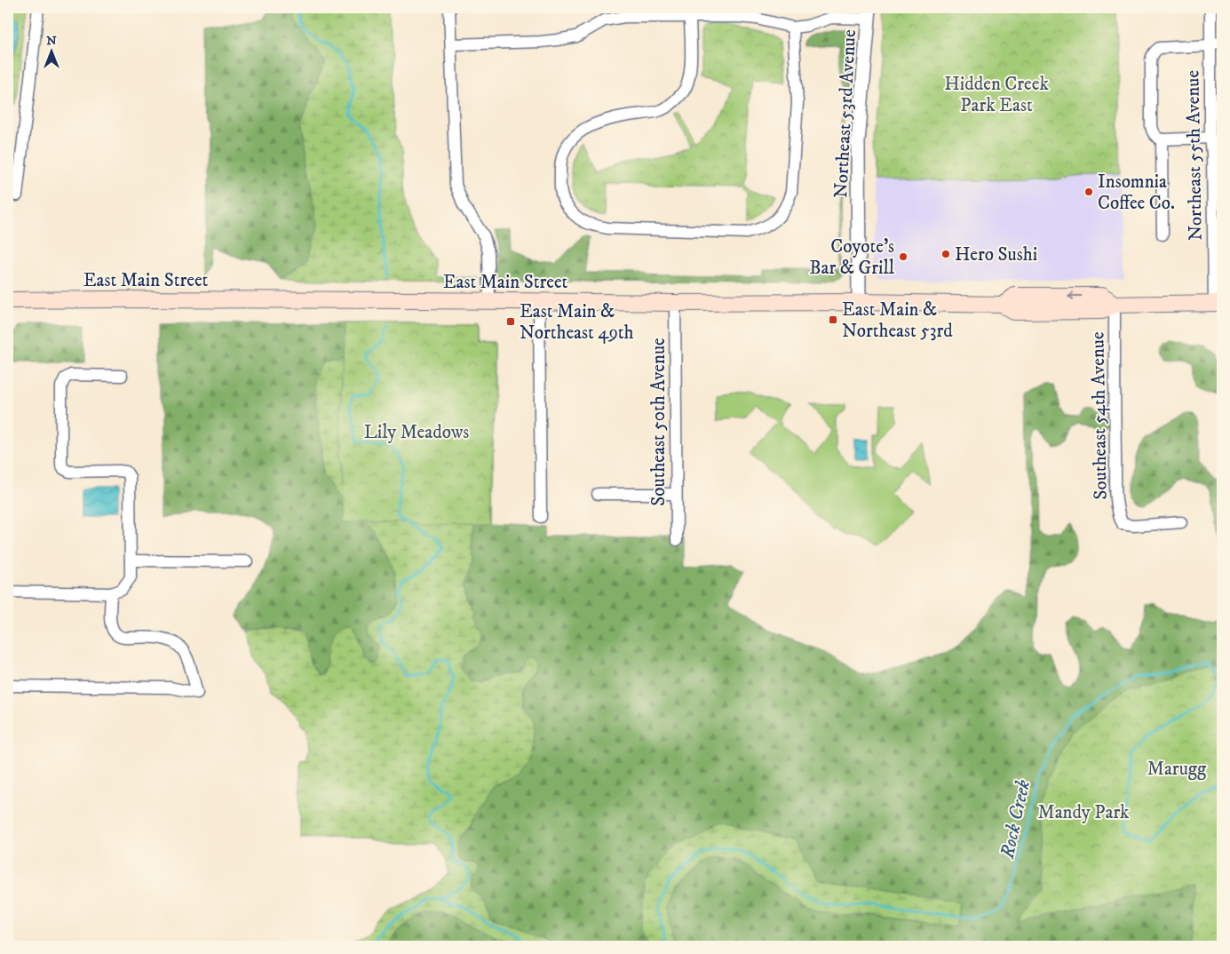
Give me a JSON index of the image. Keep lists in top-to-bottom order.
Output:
{
  "streets": {
    "main road": ["East Main Street"],
    "street": [
      "Northeast 53rd Avenue",
      "Northeast 55th Avenue",
      "Southeast 54th Avenue",
      "Southeast 50th Avenue"
    ]
  },
  "crossings": [
    ["Northeast 53rd Avenue", "East Main Street"],
    ["Northeast 55th Avenue", "East Main Street"],
    ["East Main Street", "Southeast 54th Avenue"],
    ["East Main Street", "Southeast 50th Avenue"]
  ],
  "water": ["Rock Creek"],
  "parks": [
    "Hidden Creek Park East",
    "Lily Meadows",
    "Marugg",
    "Mandy Park"
  ],
  "places": {
    "other": ["Insomnia Coffee Co.", "Hero Sushi", "Coyote's Bar & Grill"],
    "transit": ["East Main & Northeast 53rd", "East Main & Northeast 49th"]
  },
  "north": "top"
}
